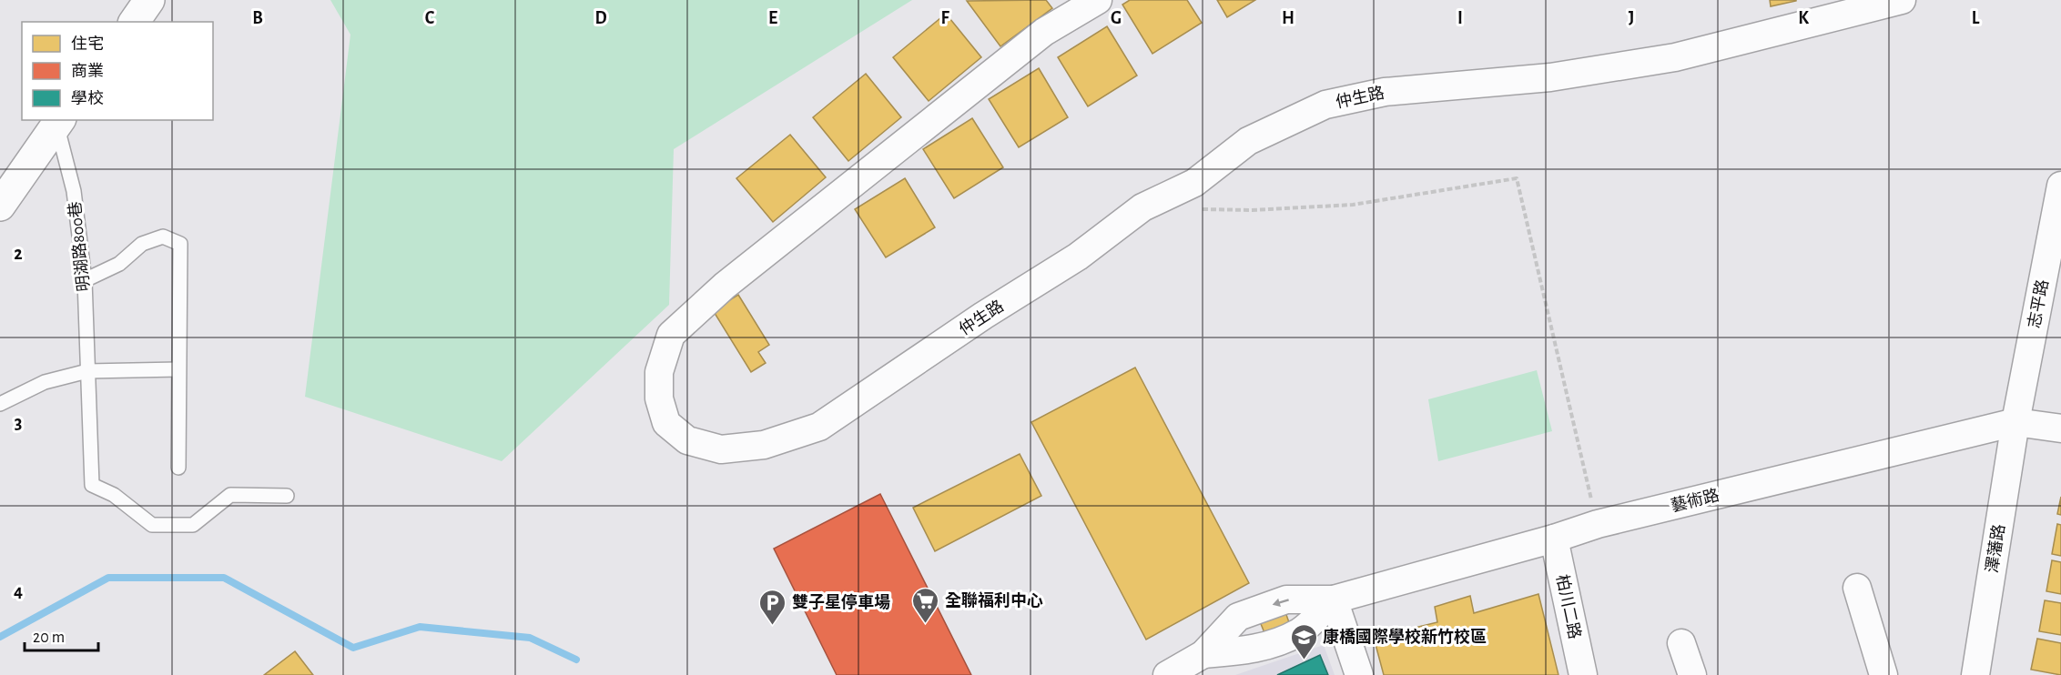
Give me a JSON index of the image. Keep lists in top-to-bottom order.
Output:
{
  "streets": {
    "street": [
      "仲生路",
      "志平路",
      "藝術路",
      "澤藩路",
      "柏川二路"
    ],
    "lane": ["明湖路800巷"]
  },
  "crossings": [
    ["志平路", "藝術路"],
    ["志平路", "澤藩路"],
    ["藝術路", "澤藩路"],
    ["藝術路", "柏川二路"]
  ],
  "places": {
    "supermarket": ["全聯福利中心"],
    "parking": ["雙子星停車場"],
    "school or university": ["康橋國際學校新竹校區"]
  },
  "legend": ["住宅", "商業", "學校"],
  "scale_bar": "20 m",
  "grid": {
    "columns": [
      "B",
      "C",
      "D",
      "E",
      "F",
      "G",
      "H",
      "I",
      "J",
      "K",
      "L"
    ],
    "rows": ["2", "3", "4"]
  }
}
